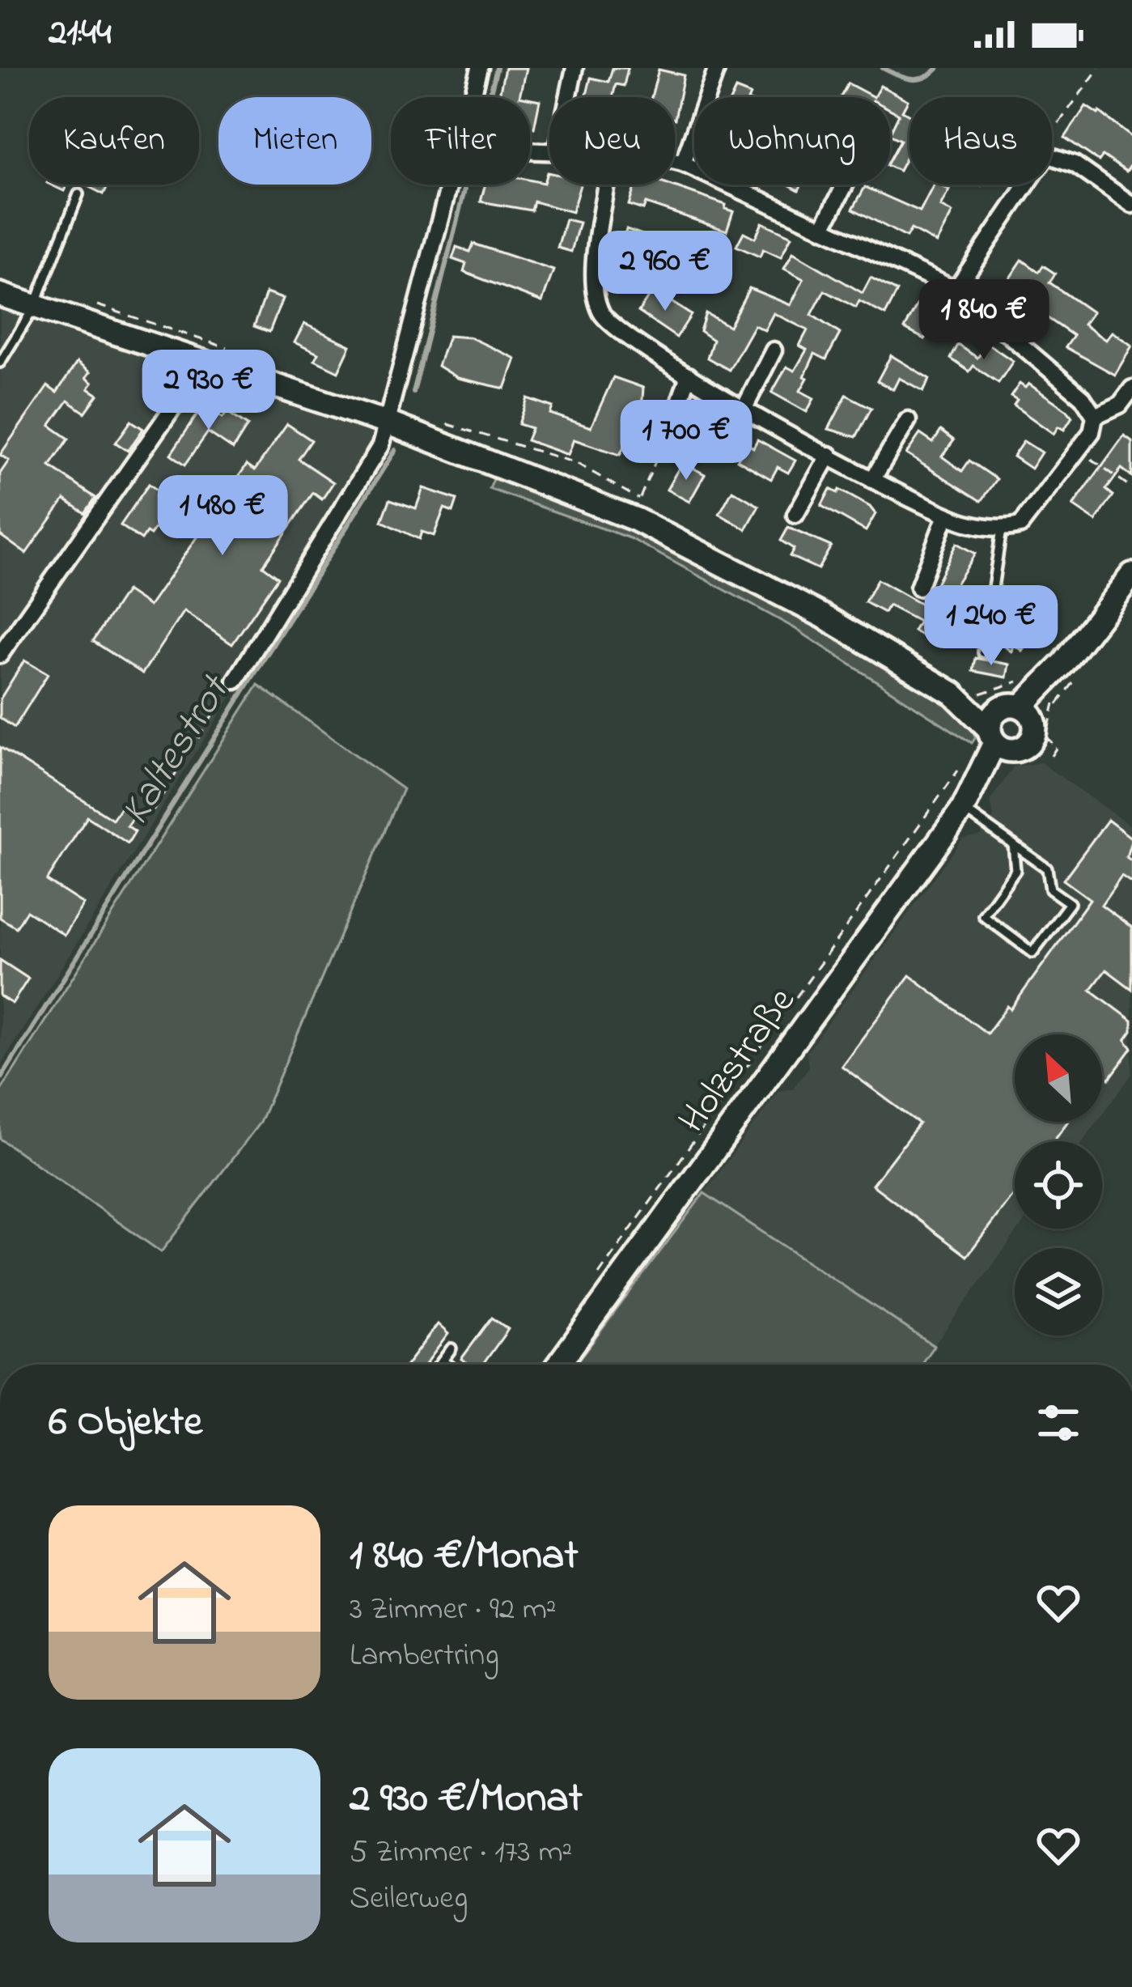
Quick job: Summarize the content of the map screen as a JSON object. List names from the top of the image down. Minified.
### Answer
{"streets":{"street":["Holzstraße"]},"water":["Kaltestrot"],"north":"top left","page":{"status":"21:44","chip":["Kaufen","Mieten","Filter","Neu","Wohnung","Haus"],"price":["2 960 €","1 840 €","2 930 €","1 700 €","1 480 €","1 240 €"],"heading":"6 Objekte","list":[{"name":"1 840 €/Monat","note":"3 Zimmer · 92 m² · Lambertring"},{"name":"2 930 €/Monat","note":"5 Zimmer · 173 m² · Seilerweg"}]}}
